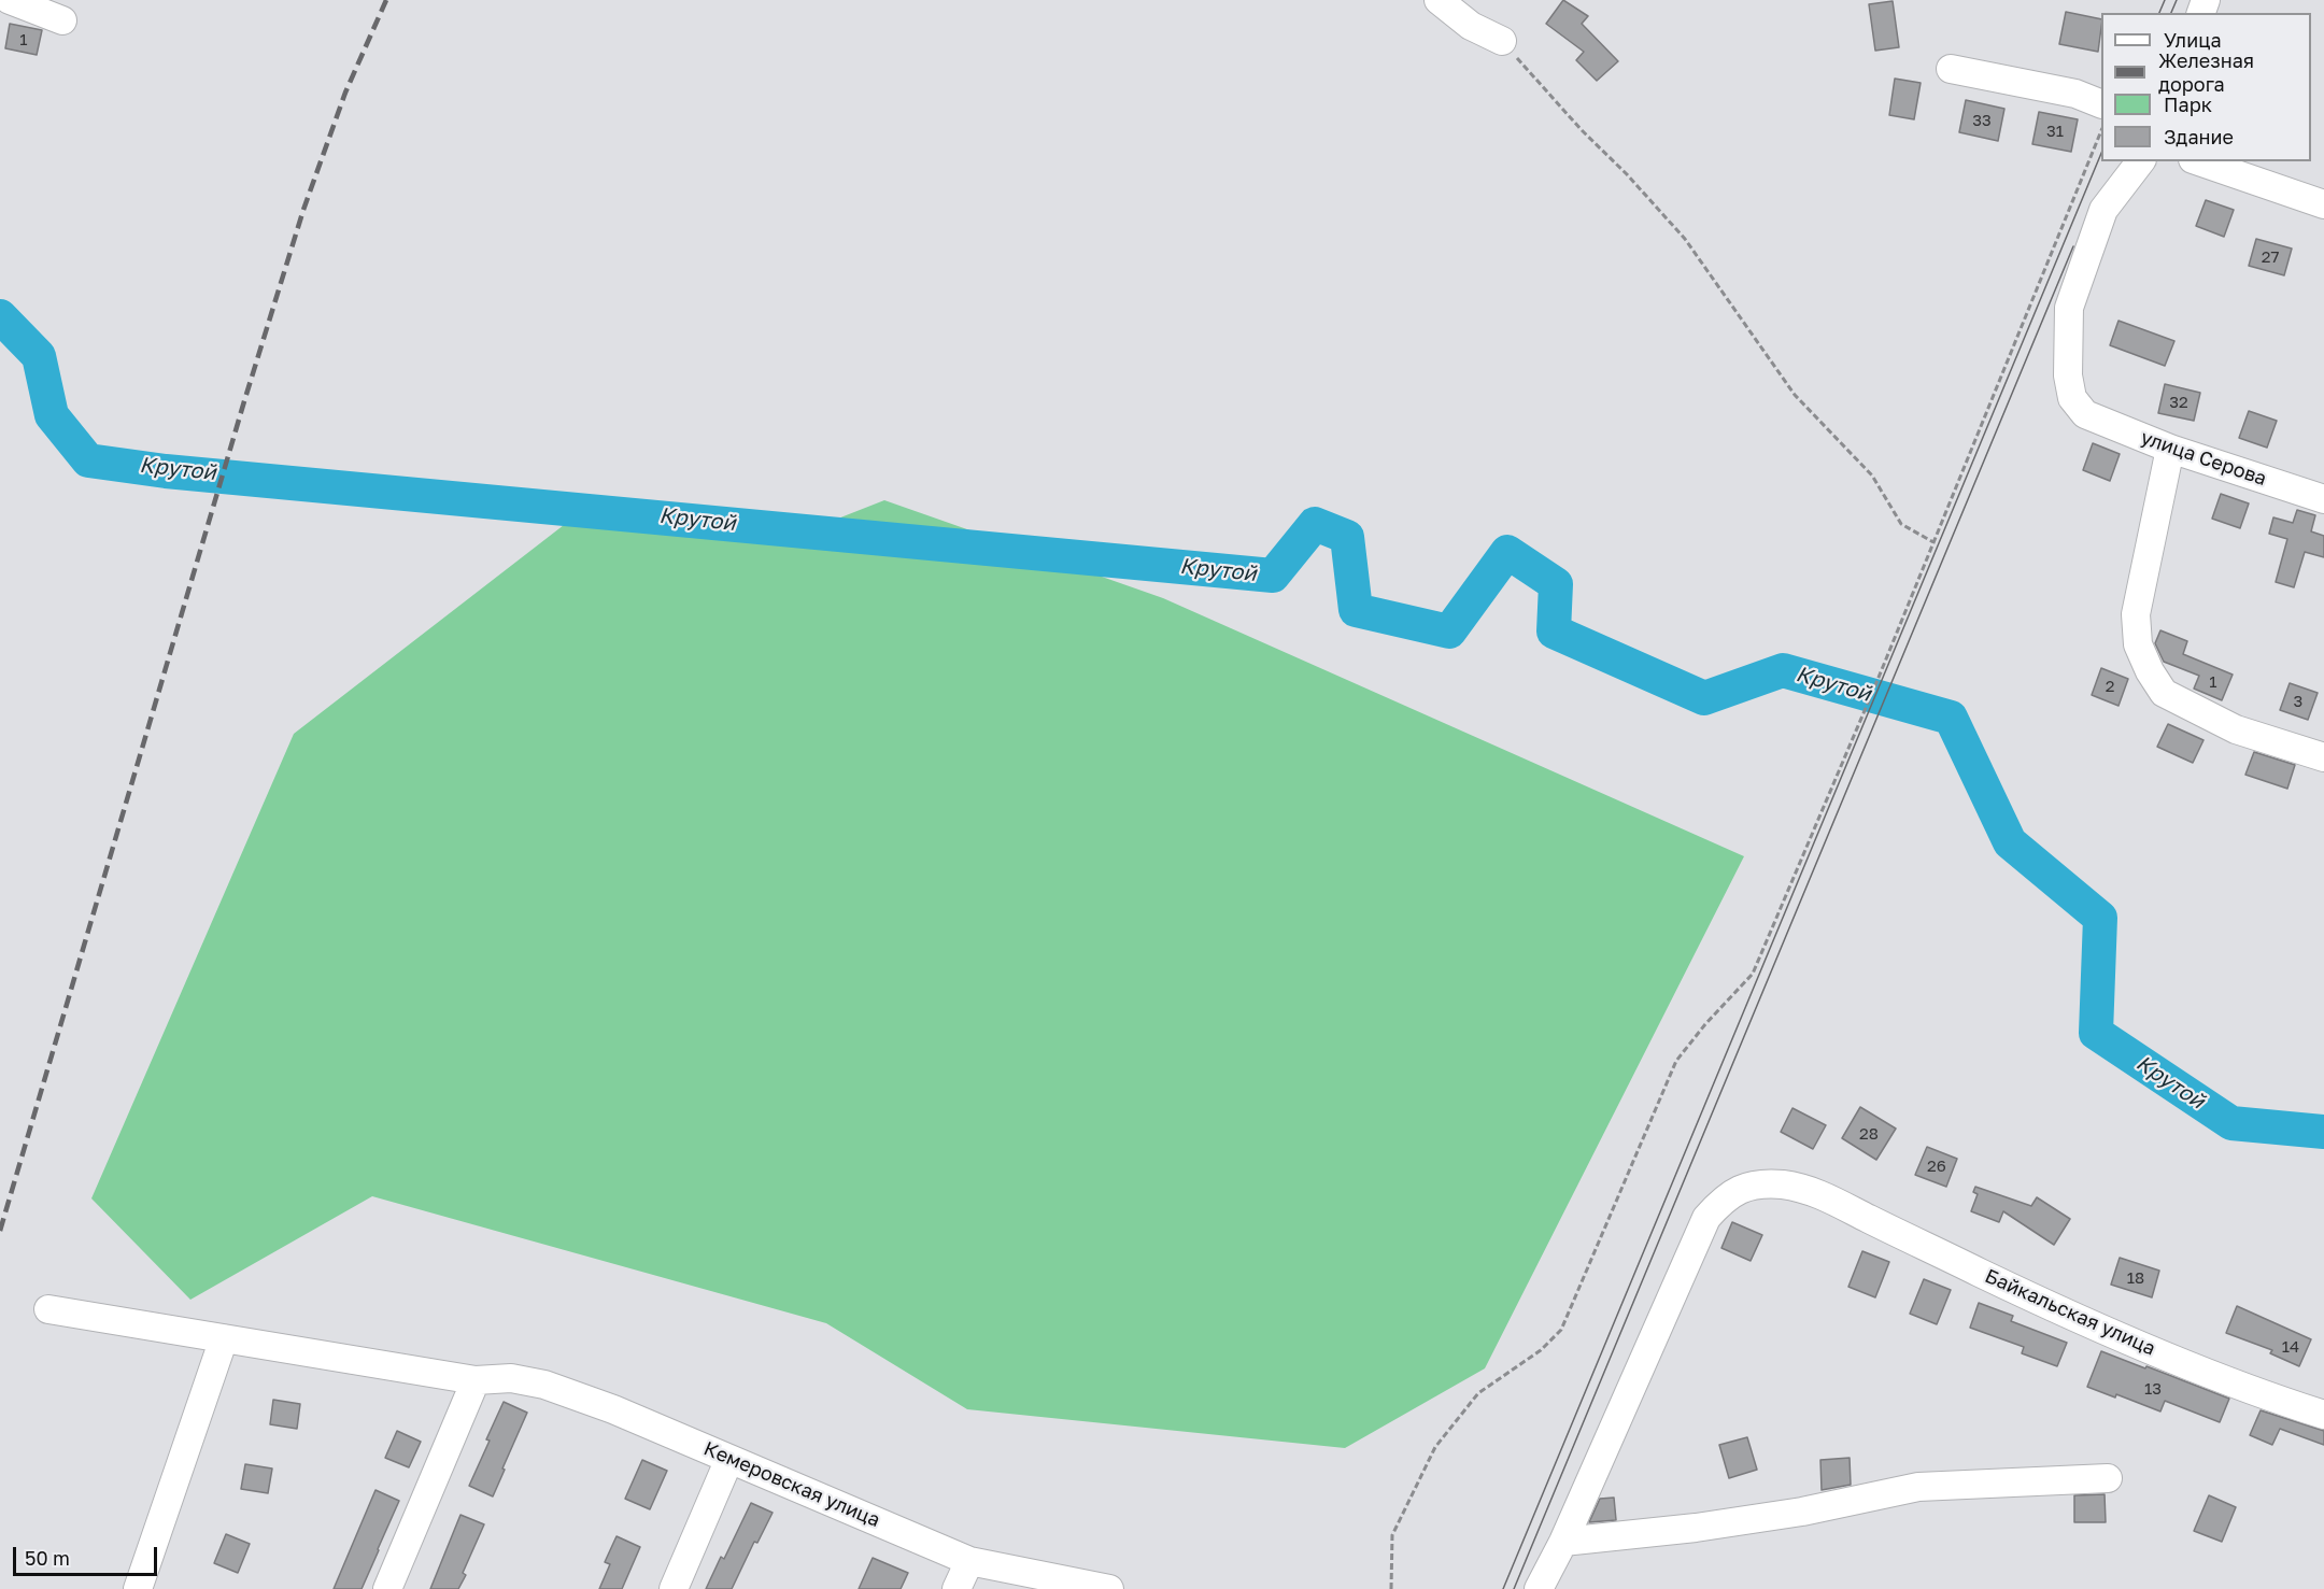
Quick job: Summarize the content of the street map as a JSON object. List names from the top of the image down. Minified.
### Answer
{"streets":{"street":["улица Серова","Байкальская улица","Кемеровская улица"]},"water":["Крутой"],"house_numbers":["1","33","31","27","32","1","2","3","28","26","18","14","13"],"legend":["Улица","Железная дорога","Парк","Здание"],"scale_bar":"50 m"}
